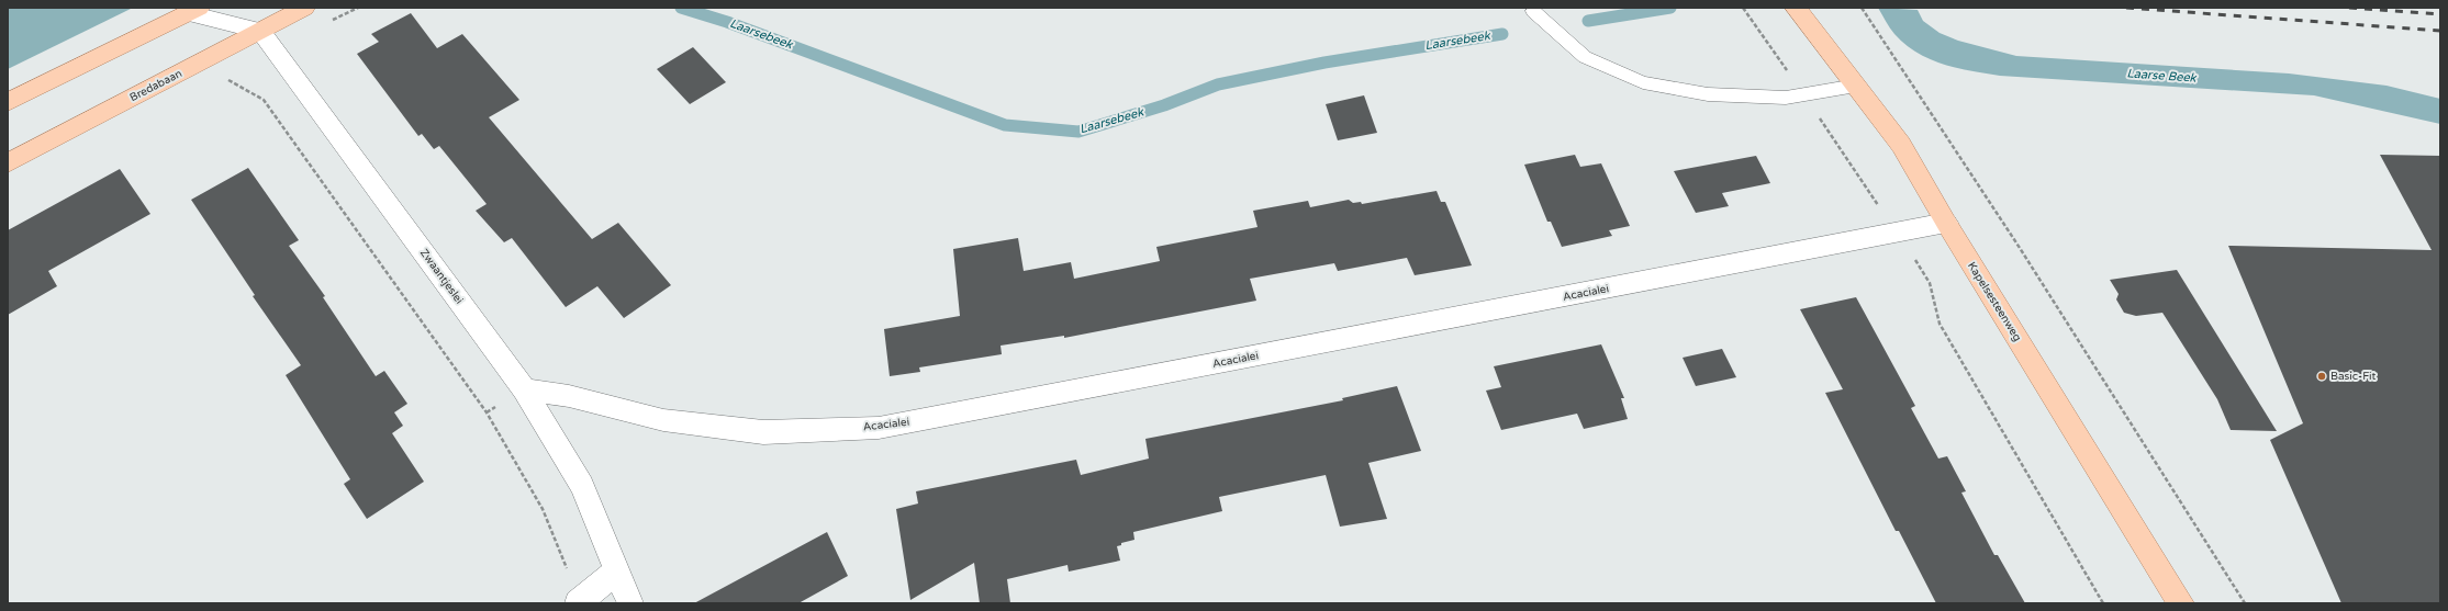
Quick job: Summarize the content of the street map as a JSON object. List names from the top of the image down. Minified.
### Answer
{"streets":{"main road":["Bredabaan","Kapelsesteenweg"],"street":["Zwaantjeslei","Acacialei"]},"crossings":[["Bredabaan","Zwaantjeslei"],["Zwaantjeslei","Acacialei"],["Acacialei","Kapelsesteenweg"]],"water":["Laarsebeek","Laarse Beek"],"places":["Basic-Fit"]}
